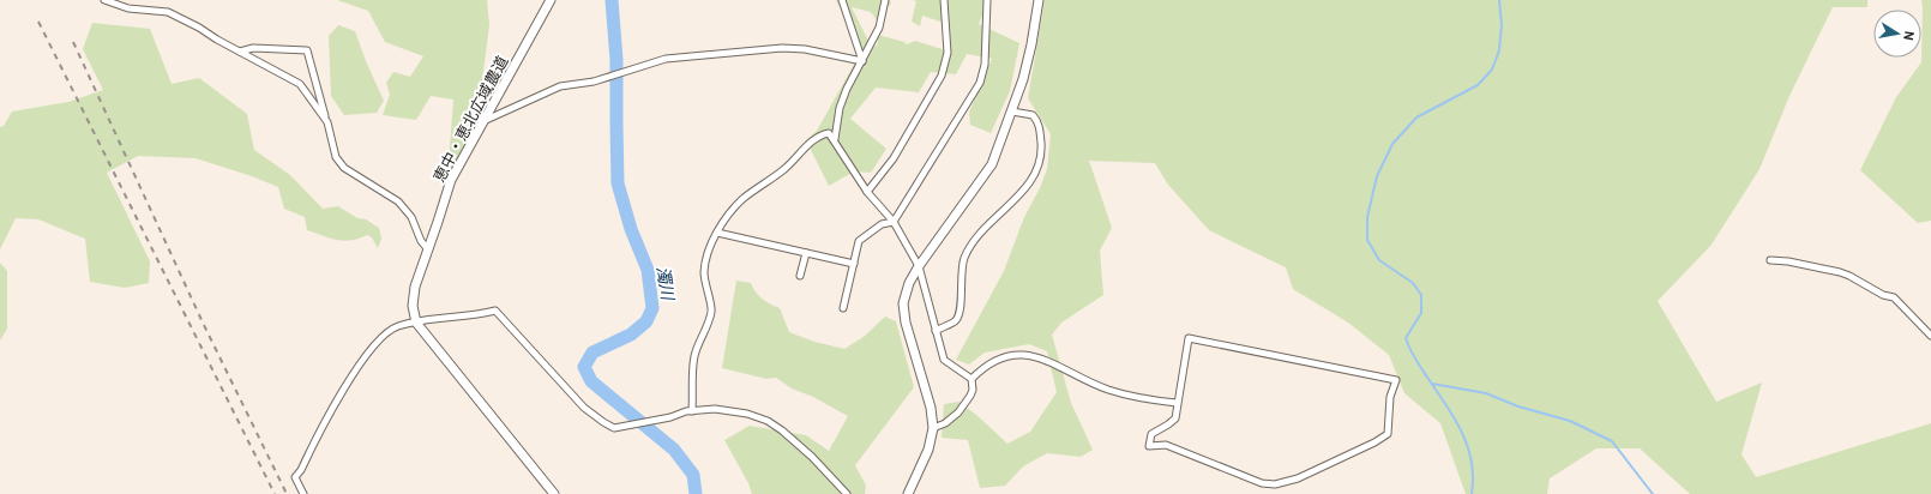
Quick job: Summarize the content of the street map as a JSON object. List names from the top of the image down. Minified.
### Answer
{"streets":{"street":["恵中・恵北広域農道"]},"water":["濁川"],"north":"right"}
